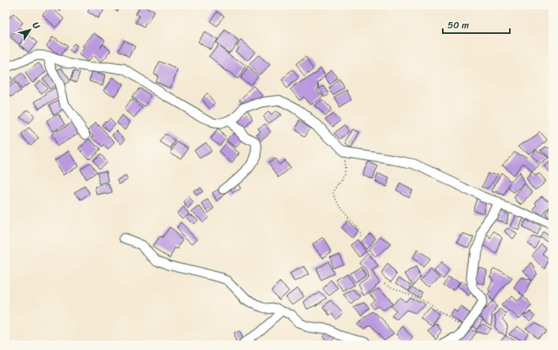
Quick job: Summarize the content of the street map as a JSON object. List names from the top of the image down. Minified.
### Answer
{"scale_bar":"50 m","north":"top right"}
